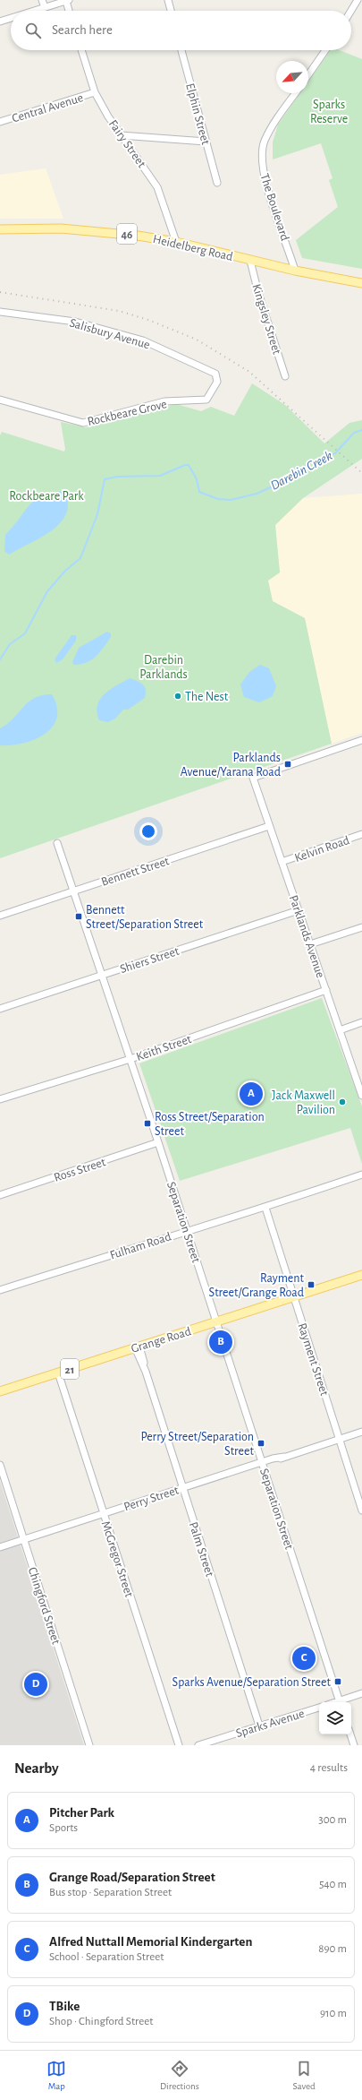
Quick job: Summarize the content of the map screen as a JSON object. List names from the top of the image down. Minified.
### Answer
{"streets":{"main road":["46","Heidelberg Road","Grange Road","21"],"street":["Central Avenue","Elphin Street","Fairy Street","The Boulevard","Kingsley Street","Salisbury Avenue","Rockbeare Grove","Kelvin Road","Bennett Street","Parklands Avenue","Shiers Street","Keith Street","Ross Street","Separation Street","Fulham Road","Rayment Street","Perry Street","Palm Street","McGregor Street","Chingford Street","Sparks Avenue"]},"crossings":[["Central Avenue","Fairy Street"],["Fairy Street","Heidelberg Road"],["The Boulevard","Heidelberg Road"],["Heidelberg Road","Kingsley Street"],["Salisbury Avenue","Rockbeare Grove"],["Kelvin Road","Parklands Avenue"],["Bennett Street","Parklands Avenue"],["Bennett Street","Separation Street"],["Parklands Avenue","Shiers Street"],["Parklands Avenue","Keith Street"],["Shiers Street","Separation Street"],["Keith Street","Separation Street"],["Ross Street","Separation Street"],["Separation Street","Fulham Road"],["Separation Street","Grange Road"],["Separation Street","Perry Street"],["Fulham Road","Rayment Street"],["Grange Road","Rayment Street"],["Grange Road","Palm Street"],["Grange Road","McGregor Street"],["Rayment Street","Perry Street"],["Perry Street","Palm Street"],["Perry Street","McGregor Street"],["Perry Street","Chingford Street"],["Palm Street","Sparks Avenue"]],"water":["Darebin Creek"],"parks":["Sparks Reserve","Rockbeare Park","Darebin Parklands"],"places":{"other":["The Nest","Jack Maxwell Pavilion"],"transit":["Parklands Avenue/Yarana Road","Bennett Street/Separation Street","Ross Street/Separation Street","Rayment Street/Grange Road","Perry Street/Separation Street","Sparks Avenue/Separation Street"]},"north":"bottom left","page":{"search":"Search here","pins":["A","B","C","D"],"heading":["Nearby","4 results"],"list":[{"mark":"A","name":"Pitcher Park","note":"Sports","value":"300 m"},{"mark":"B","name":"Grange Road/Separation Street","note":"Bus stop · Separation Street","value":"540 m"},{"mark":"C","name":"Alfred Nuttall Memorial Kindergarten","note":"School · Separation Street","value":"890 m"},{"mark":"D","name":"TBike","note":"Shop · Chingford Street","value":"910 m"}],"nav":["Map","Directions","Saved"]}}
